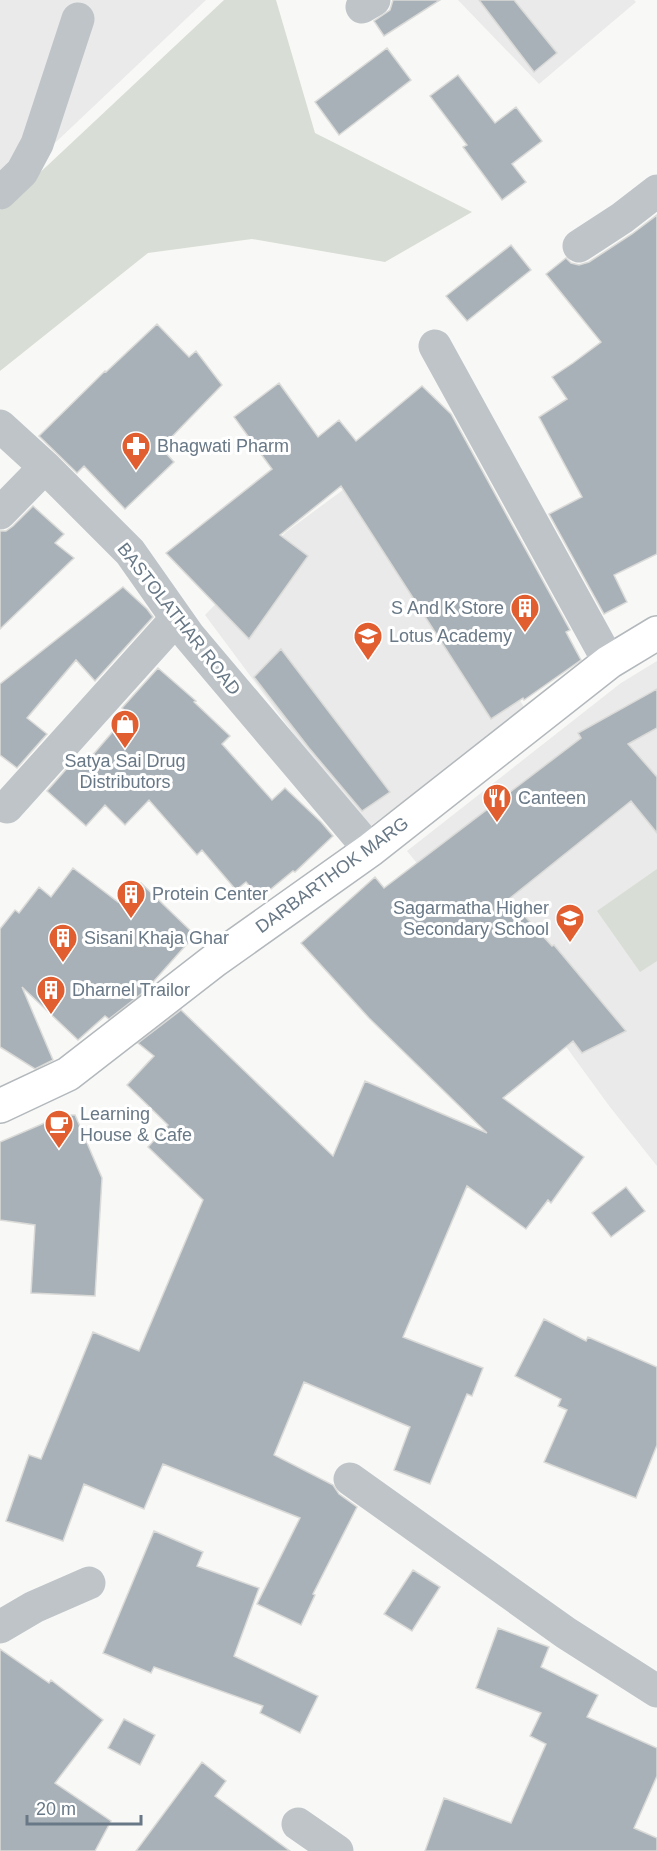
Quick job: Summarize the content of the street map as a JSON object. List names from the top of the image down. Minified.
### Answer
{"streets":{"main road":["DARBARTHOK MARG"],"street":["BASTOLATHAR ROAD"]},"crossings":[["BASTOLATHAR ROAD","DARBARTHOK MARG"]],"places":{"pharmacy":["Bhagwati Pharm"],"building":["S And K Store","Protein Center","Sisani Khaja Ghar","Dharnel Trailor"],"school or university":["Lotus Academy","Sagarmatha Higher Secondary School"],"shop":["Satya Sai Drug Distributors"],"restaurant":["Canteen"],"cafe":["Learning House & Cafe"]},"scale_bar":"20 m"}
